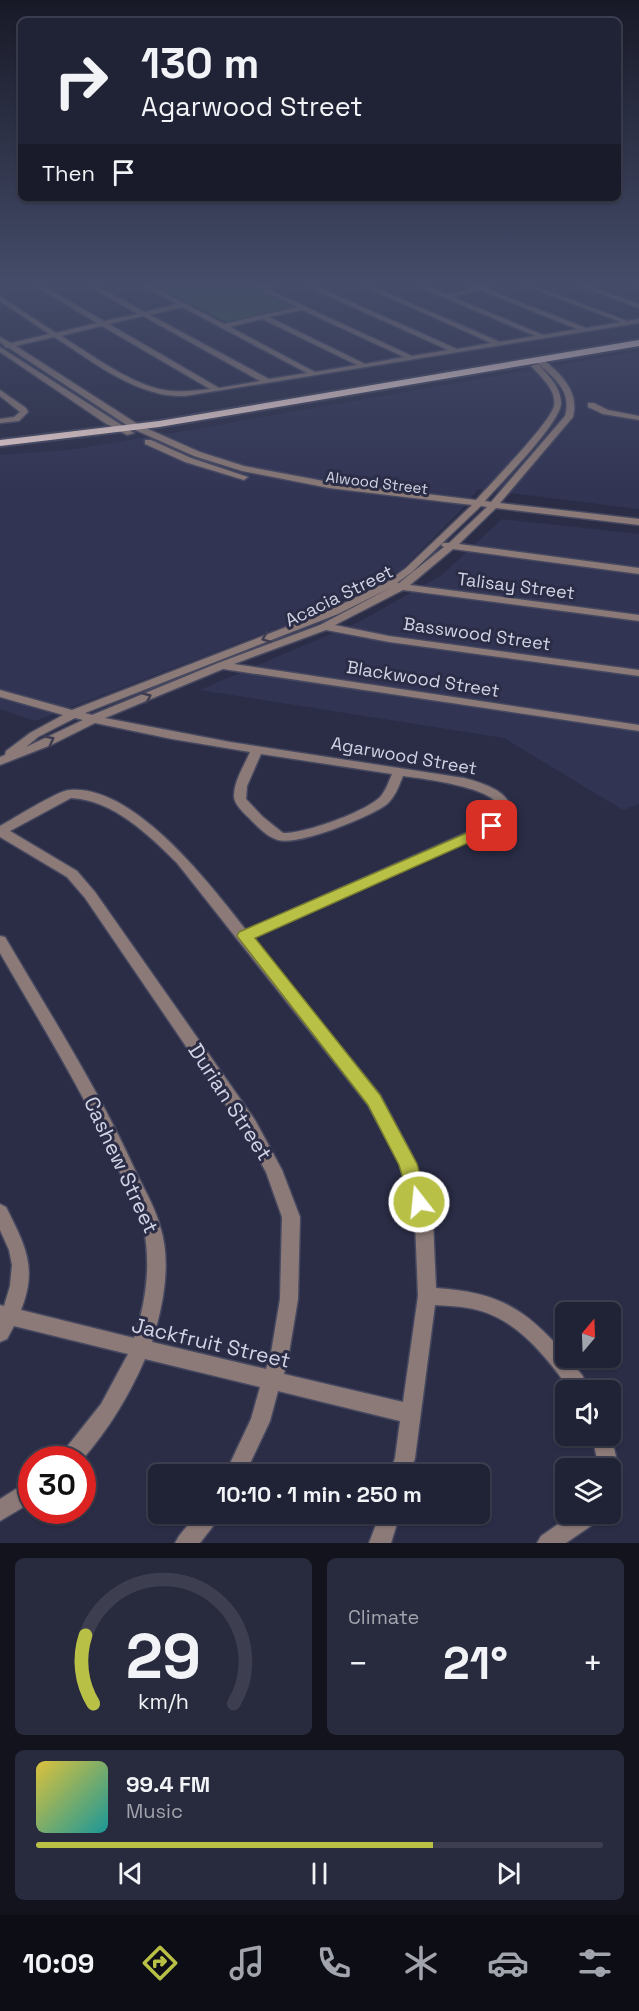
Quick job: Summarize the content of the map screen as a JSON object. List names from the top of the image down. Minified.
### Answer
{"streets":{"street":["Alwood Street","Talisay Street","Acacia Street","Basswood Street","Blackwood Street","Agarwood Street","Durian Street","Cashew Street","Jackfruit Street"]},"crossings":[["Alwood Street","Acacia Street"],["Talisay Street","Acacia Street"],["Acacia Street","Basswood Street"],["Acacia Street","Blackwood Street"],["Acacia Street","Agarwood Street"],["Durian Street","Jackfruit Street"],["Cashew Street","Jackfruit Street"]],"north":"top","page":{"turn":["130 m","Agarwood Street"],"then":"Then","limit":"30","trip":"10:10 · 1 min · 250 m","tile":"Climate","heat":["−","21°","+"],"song":["99.4 FM","Music"],"tabs":"10:09","gauge":["29","km/h"]}}
